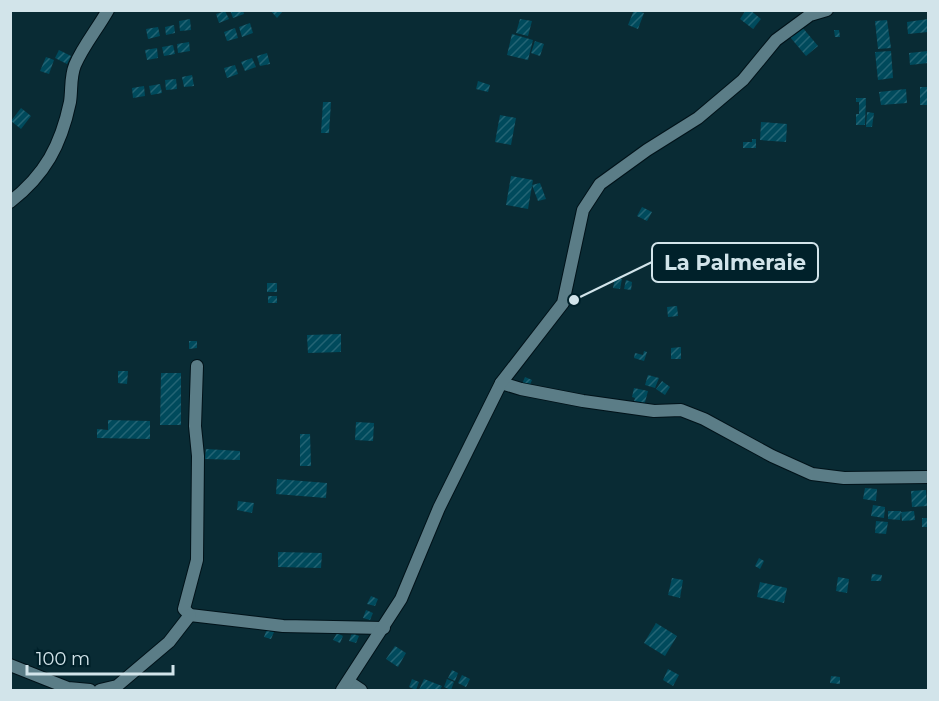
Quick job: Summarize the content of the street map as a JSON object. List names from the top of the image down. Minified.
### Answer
{"places":["La Palmeraie"],"scale_bar":"100 m"}
